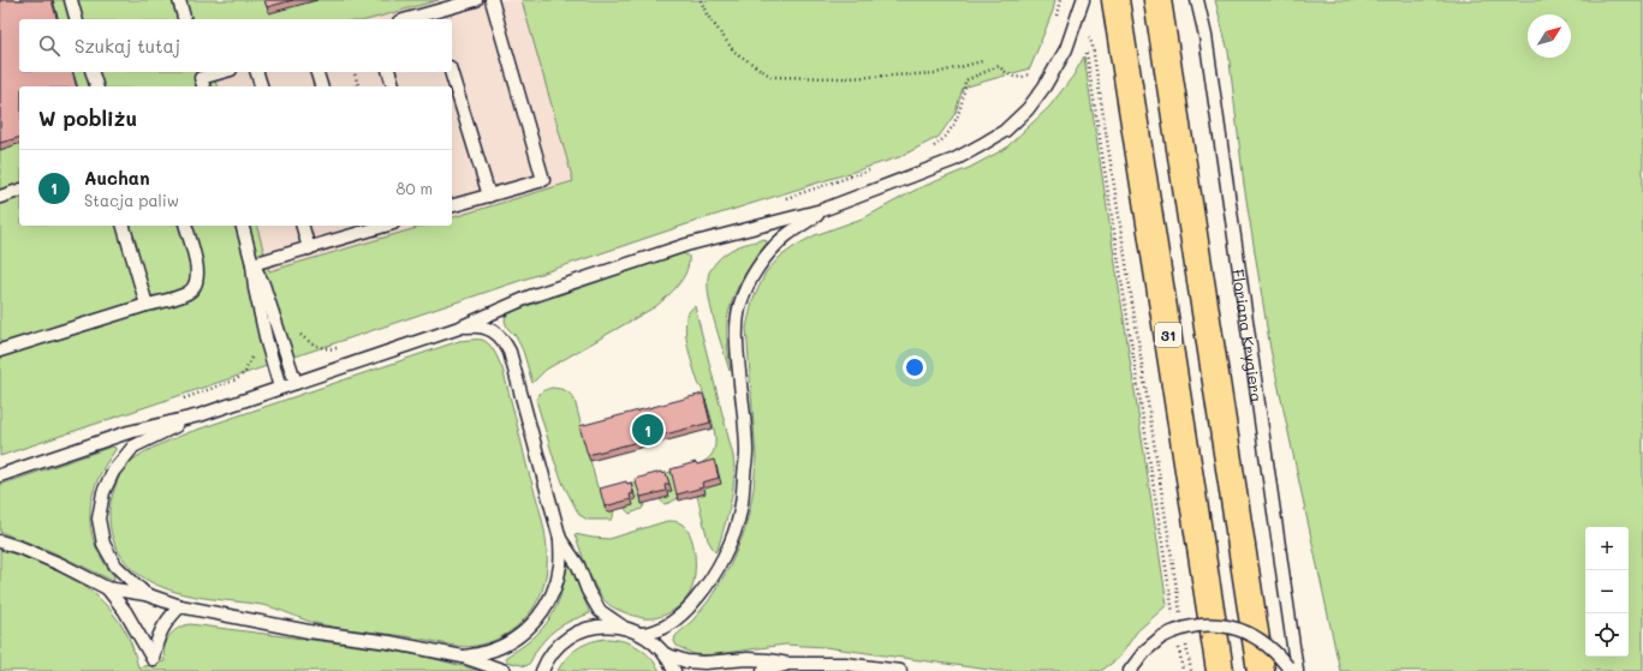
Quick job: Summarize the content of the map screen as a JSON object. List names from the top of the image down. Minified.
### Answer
{"streets":{"main road":["31"],"lane":["Floriana Krygiera"]},"north":"top right","page":{"search":"Szukaj tutaj","heading":"W pobliżu","list":[{"mark":"1","name":"Auchan","note":"Stacja paliw","value":"80 m"}],"pins":"1","map_buttons":["+","−"]}}
